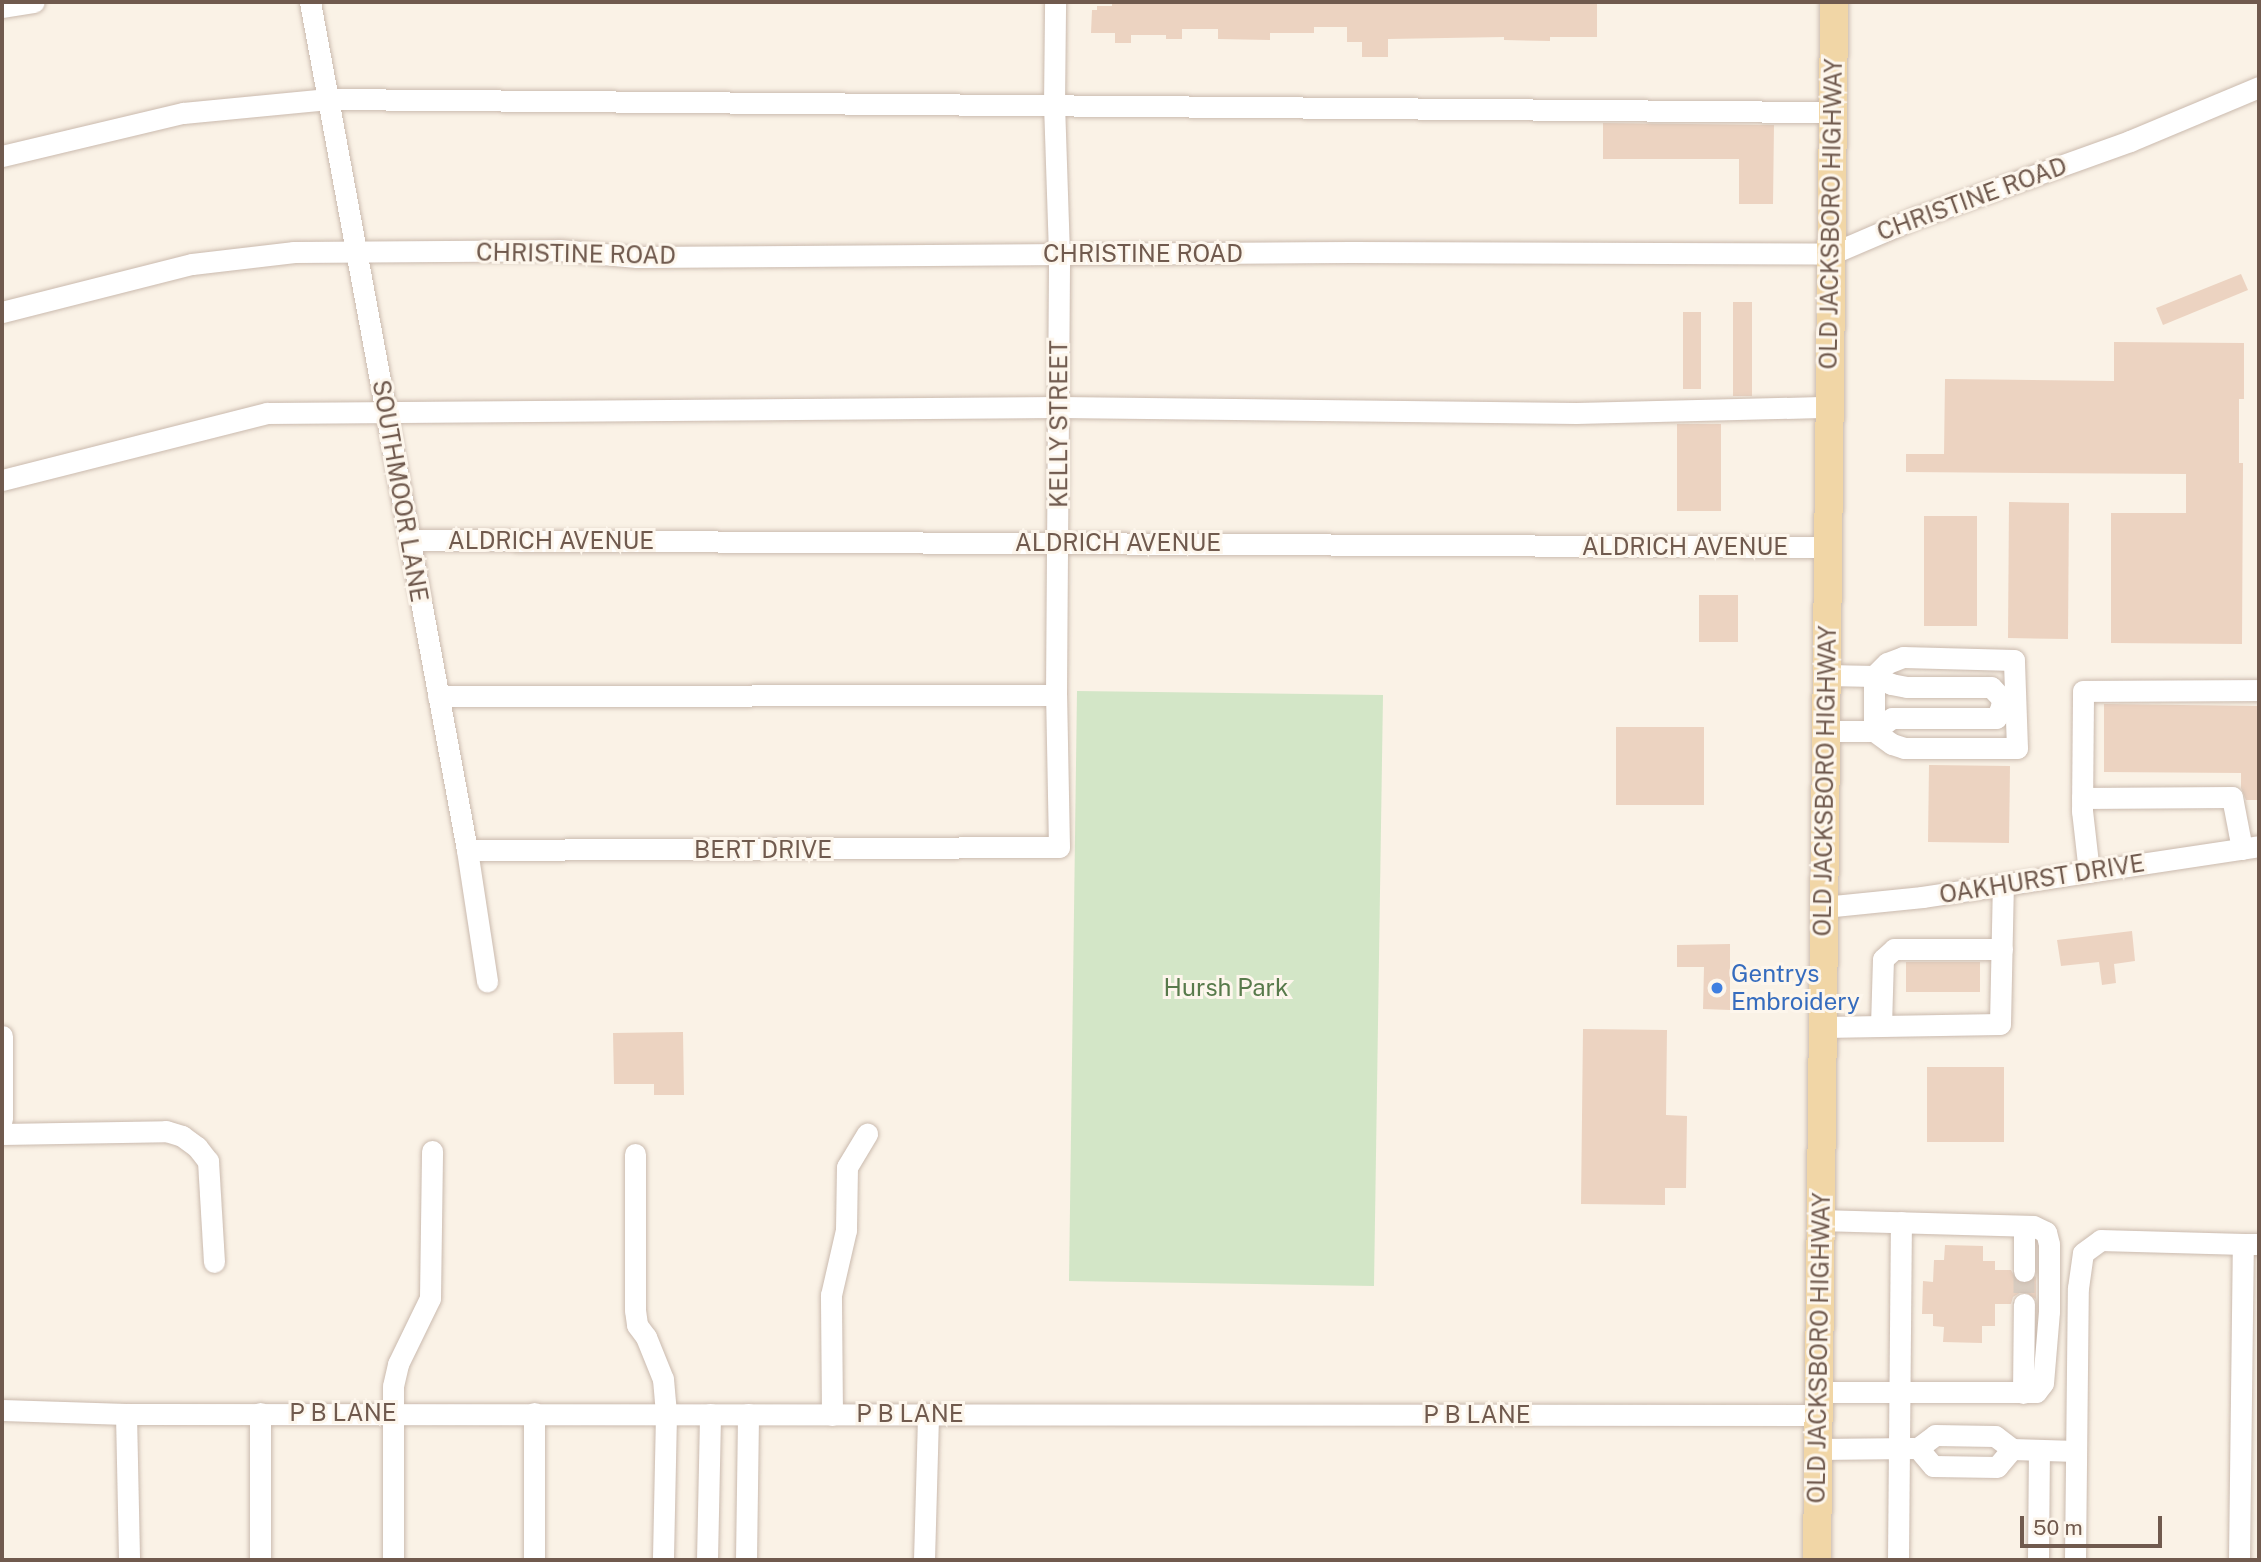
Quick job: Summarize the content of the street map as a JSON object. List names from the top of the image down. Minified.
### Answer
{"streets":{"main road":["OLD JACKSBORO HIGHWAY"],"street":["CHRISTINE ROAD","KELLY STREET","SOUTHMOOR LANE","ALDRICH AVENUE","BERT DRIVE","OAKHURST DRIVE","P B LANE"]},"crossings":[["CHRISTINE ROAD","OLD JACKSBORO HIGHWAY"],["CHRISTINE ROAD","KELLY STREET"],["CHRISTINE ROAD","SOUTHMOOR LANE"],["OLD JACKSBORO HIGHWAY","ALDRICH AVENUE"],["OLD JACKSBORO HIGHWAY","OAKHURST DRIVE"],["OLD JACKSBORO HIGHWAY","P B LANE"],["KELLY STREET","ALDRICH AVENUE"],["KELLY STREET","BERT DRIVE"],["SOUTHMOOR LANE","ALDRICH AVENUE"],["SOUTHMOOR LANE","BERT DRIVE"]],"parks":["Hursh Park"],"places":["Gentrys Embroidery"],"scale_bar":"50 m"}
